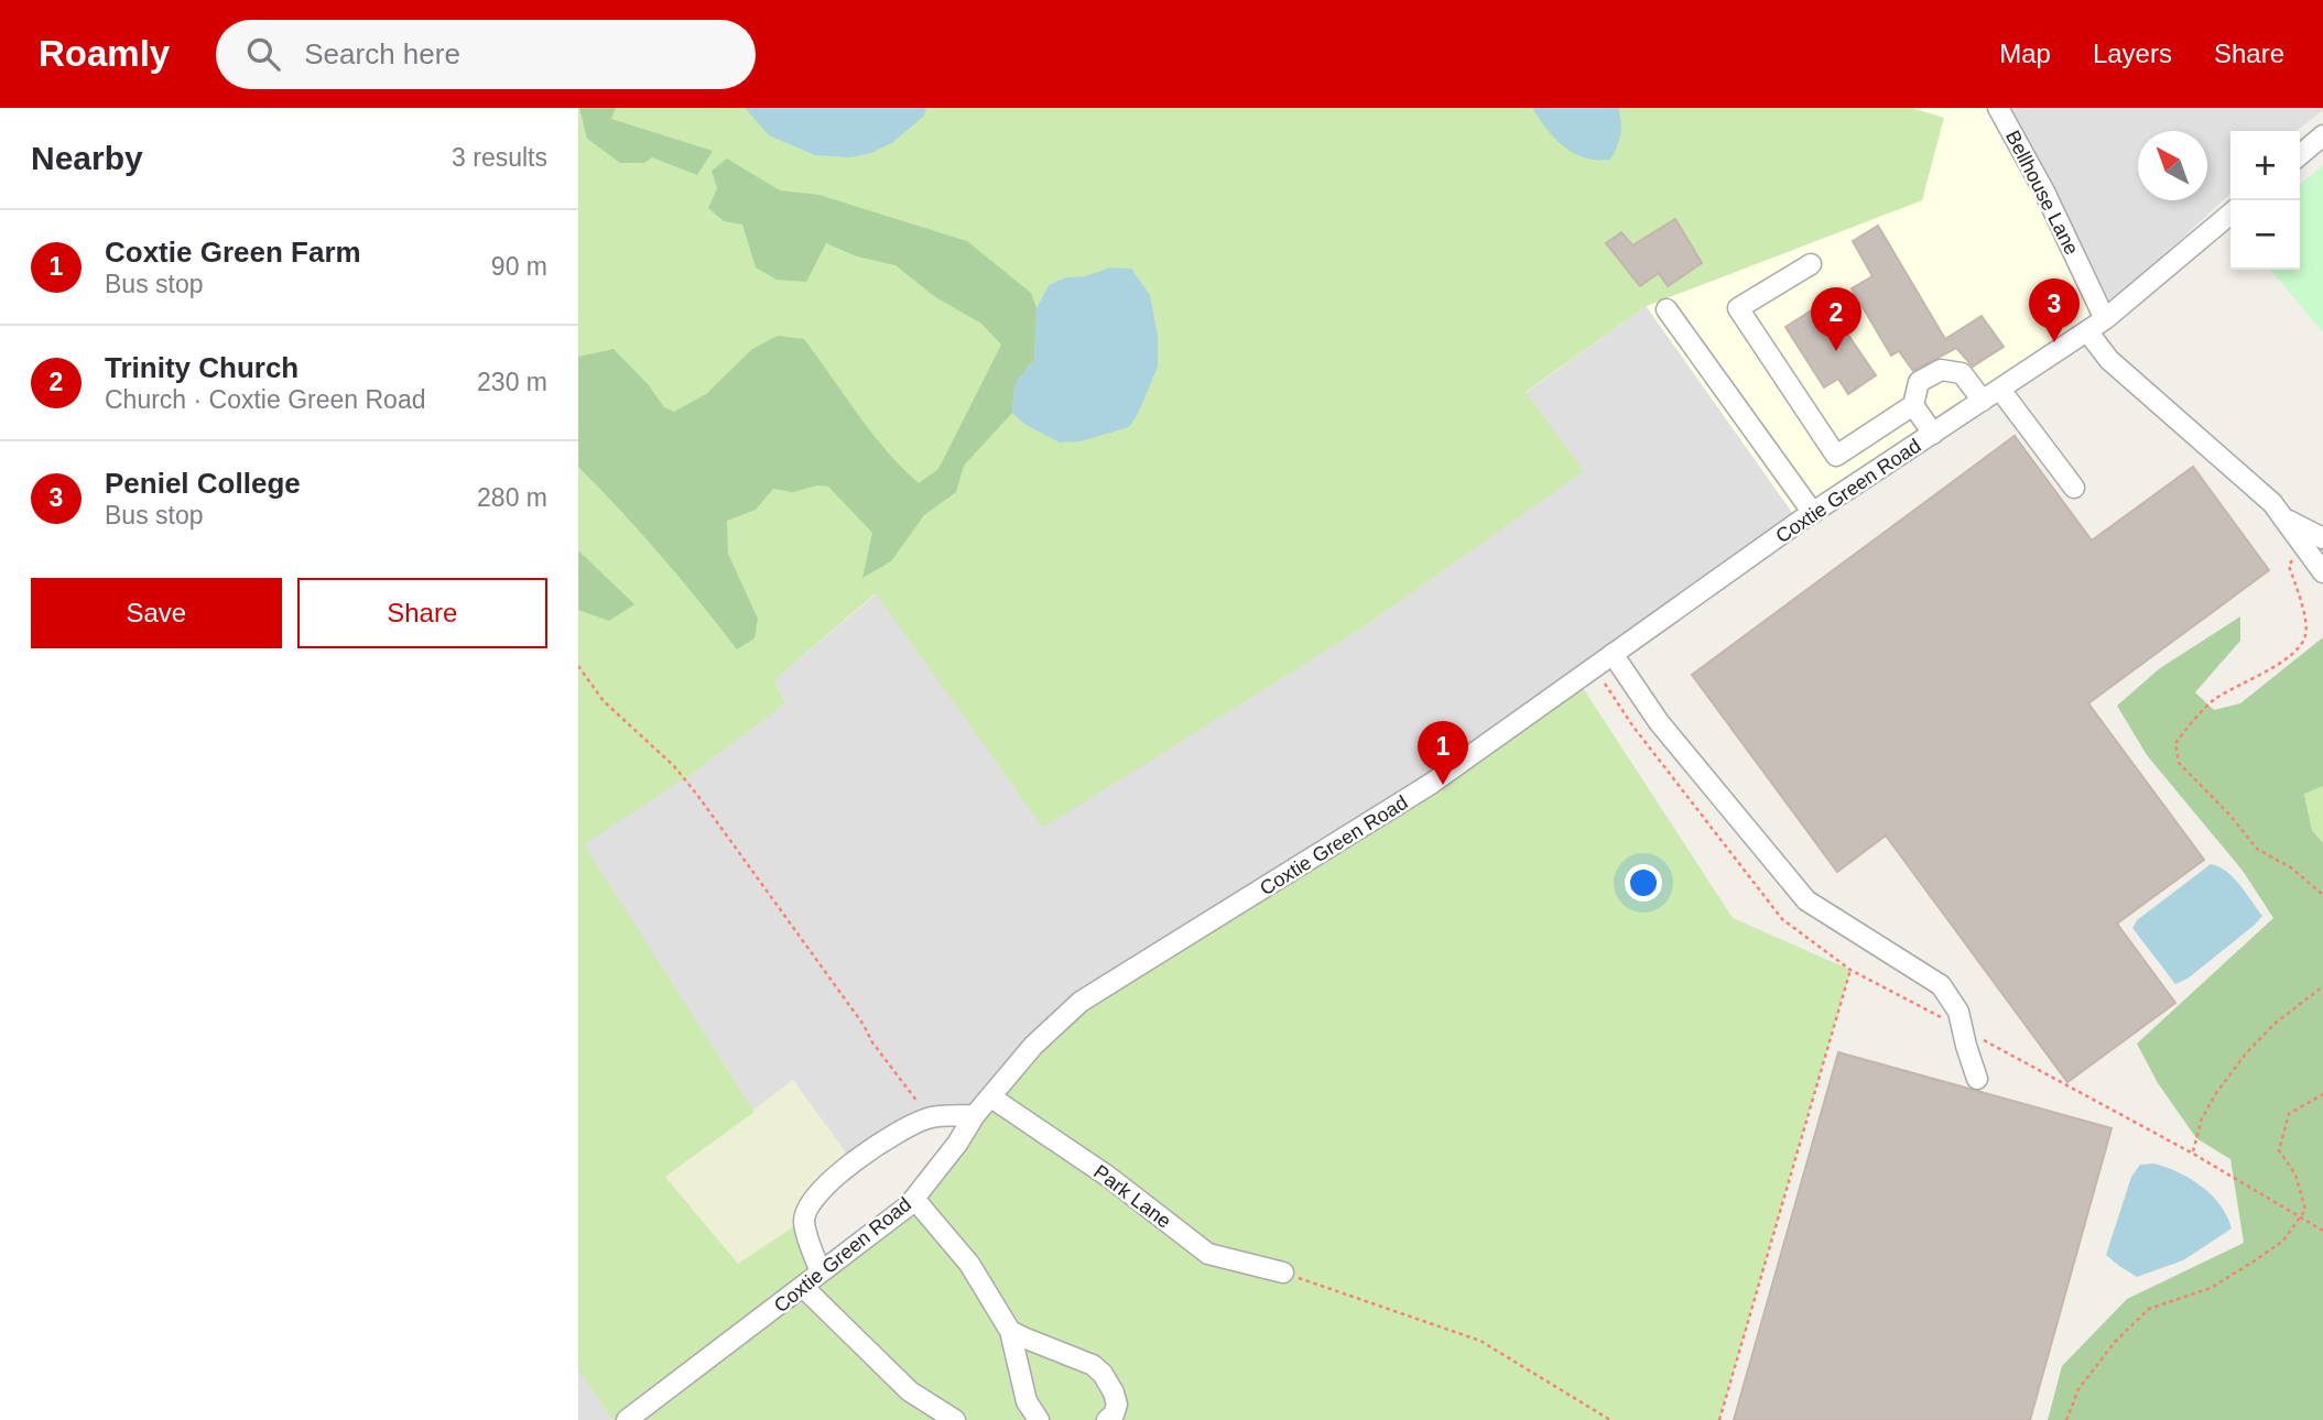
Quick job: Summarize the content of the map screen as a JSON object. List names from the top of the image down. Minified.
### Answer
{"streets":{"street":["Bellhouse Lane","Coxtie Green Road","Park Lane"]},"crossings":[["Bellhouse Lane","Coxtie Green Road"],["Coxtie Green Road","Park Lane"]],"north":"top left","page":{"header":"Roamly","search":"Search here","nav":["Map","Layers","Share"],"heading":["Nearby","3 results"],"map_buttons":["+","−"],"list":[{"mark":"1","name":"Coxtie Green Farm","note":"Bus stop","value":"90 m"},{"mark":"2","name":"Trinity Church","note":"Church · Coxtie Green Road","value":"230 m"},{"mark":"3","name":"Peniel College","note":"Bus stop","value":"280 m"}],"pins":["3","2","1"],"buttons":["Save","Share"]}}
